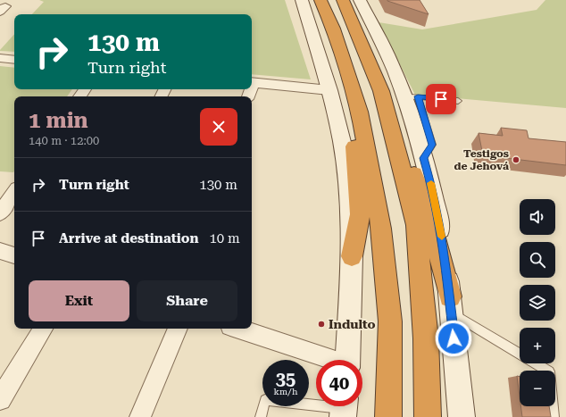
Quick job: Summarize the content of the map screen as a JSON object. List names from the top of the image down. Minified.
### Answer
{"places":["Testigos de Jehová","Indulto"],"page":{"turn":["130 m","Turn right"],"heading":["1 min","140 m · 12:00"],"list":[{"name":"Turn right","value":"130 m"},{"name":"Arrive at destination","value":"10 m"}],"map_buttons":["+","−"],"buttons":["Exit","Share"],"speed":"35 km/h","limit":"40"}}
